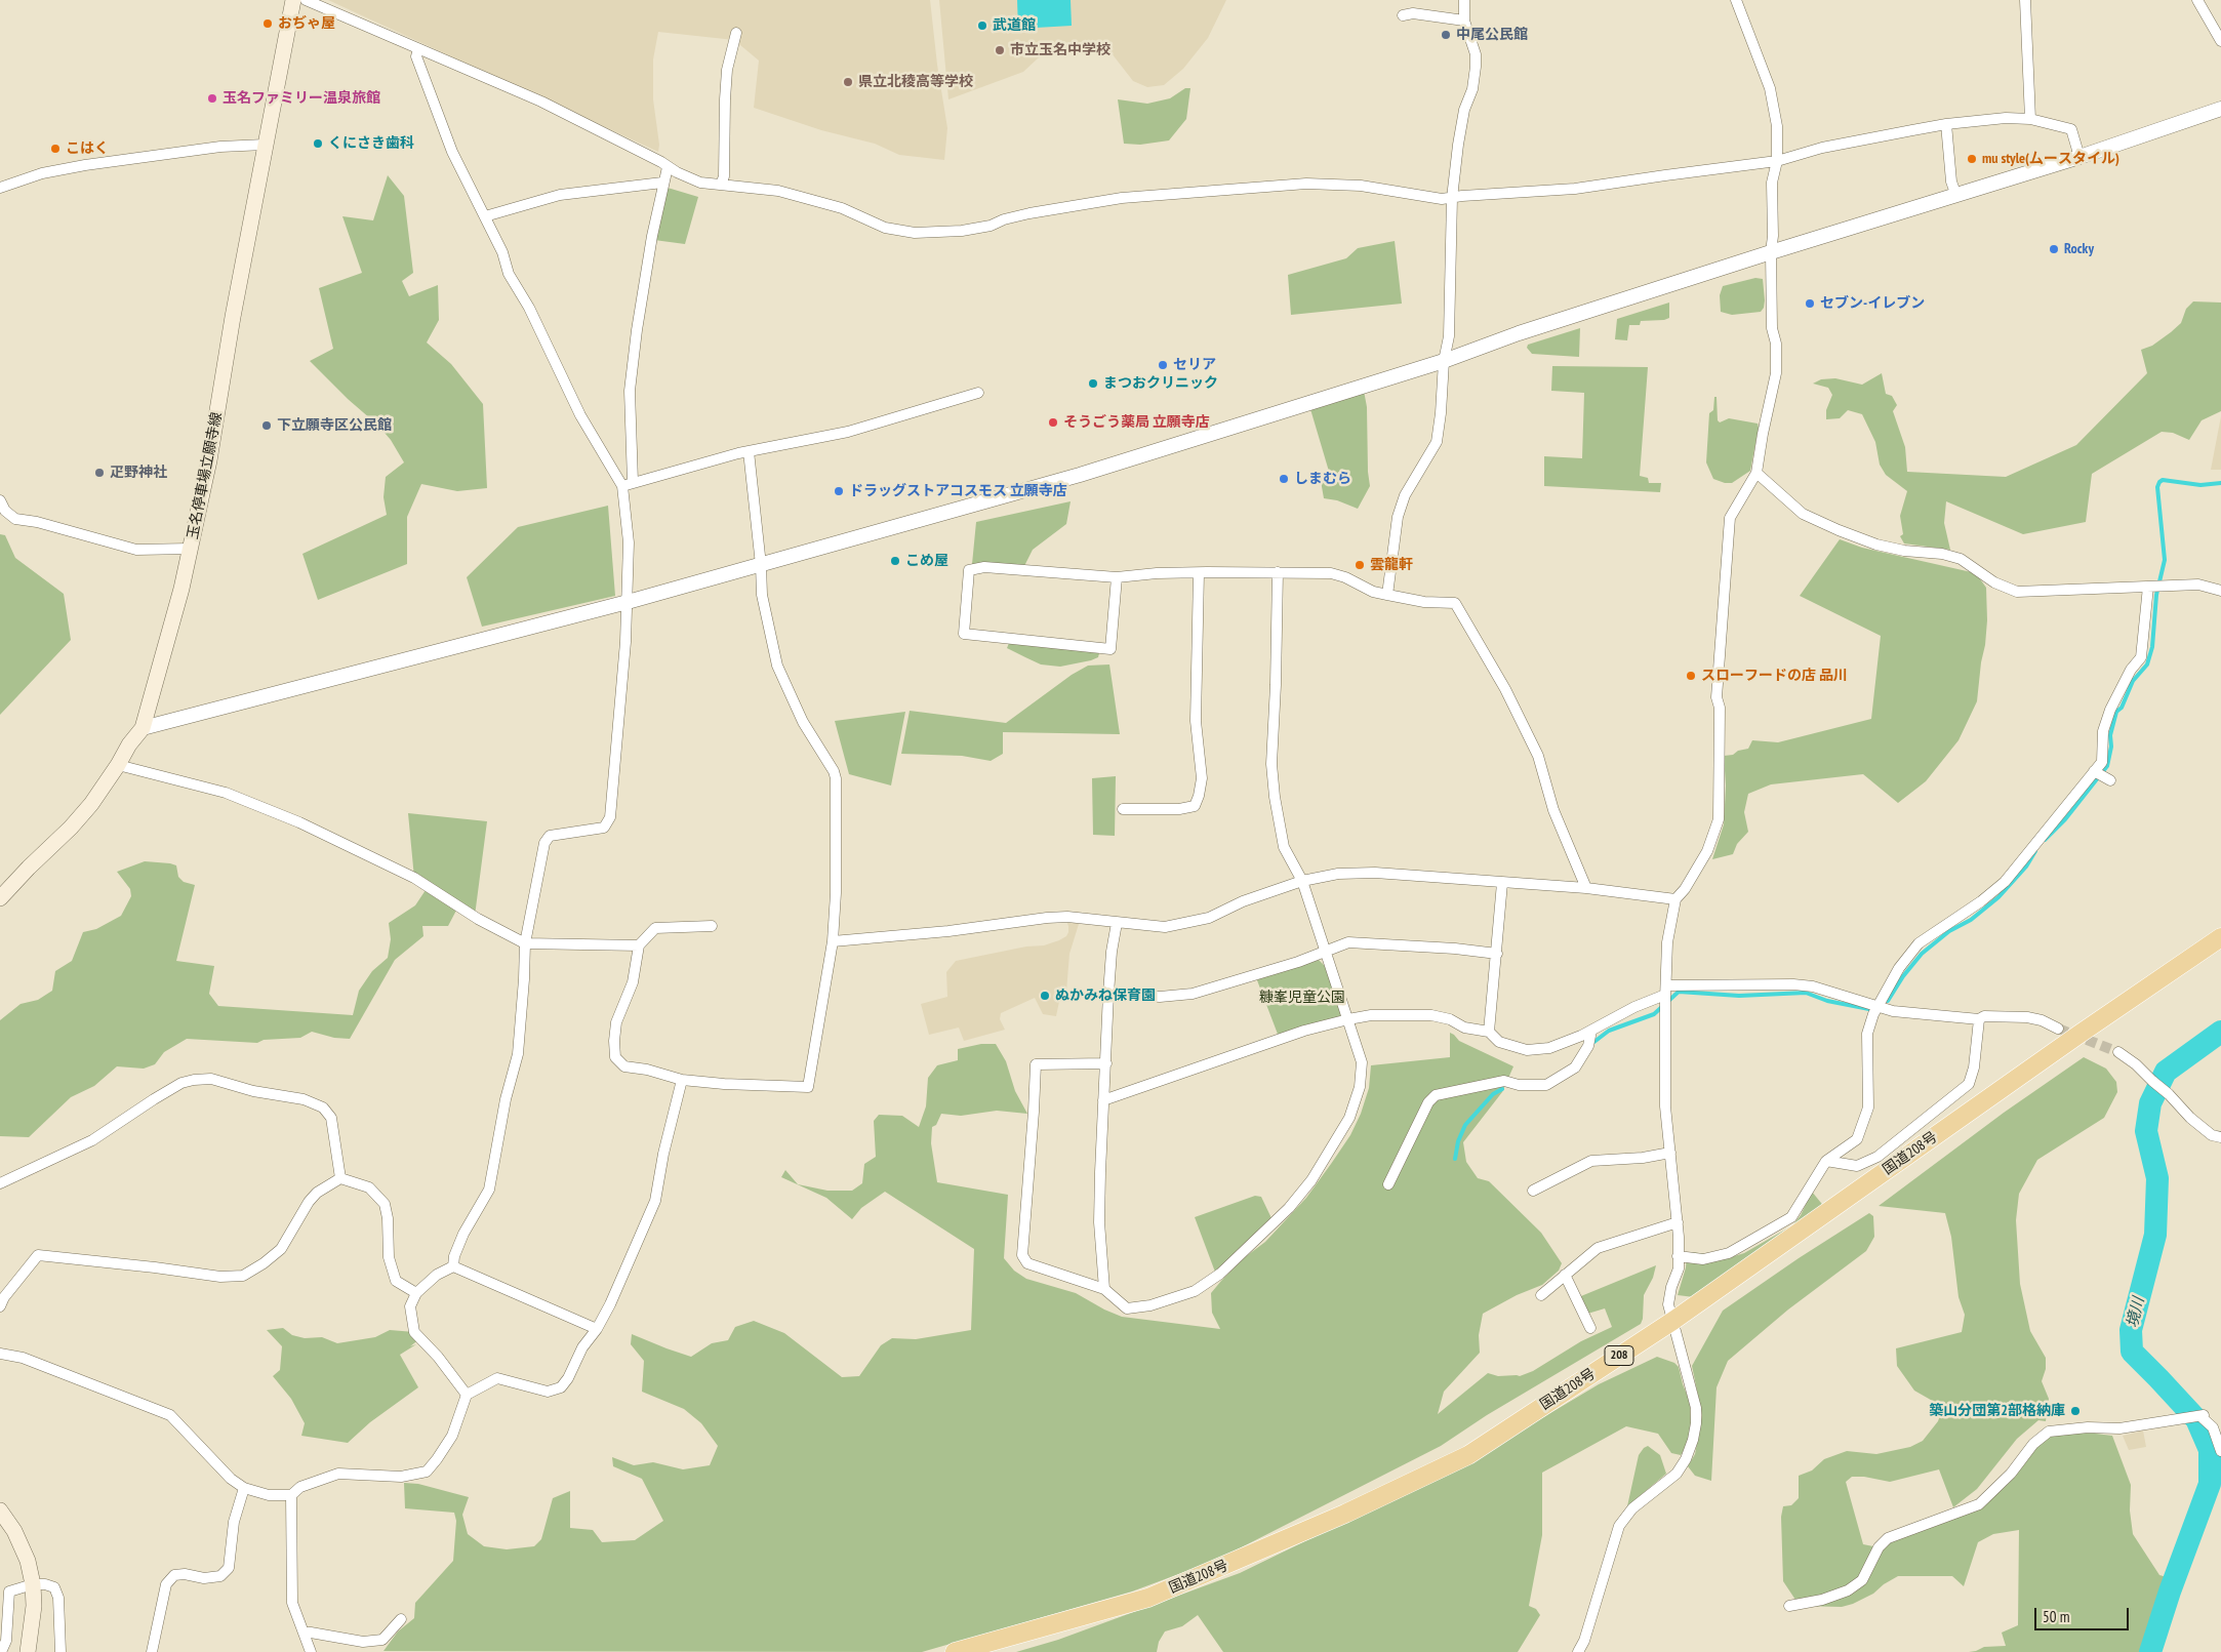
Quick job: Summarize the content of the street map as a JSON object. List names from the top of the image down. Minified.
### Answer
{"streets":{"highway":["国道208号","208"],"main road":["玉名停車場立願寺線"]},"water":["境川"],"parks":["糠峯児童公園"],"places":["おぢゃ屋","武道館","中尾公民館","市立玉名中学校","県立北稜高等学校","玉名ファミリー温泉旅館","くにさき歯科","こはく","mu style(厶ースタイル)","Rocky","セブン-イレブン","セリア","まつおクリニック","そうごう薬局 立願寺店","下立願寺区公民館","疋野神社","しまむら","ドラッグストアコスモス 立願寺店","こめ屋","雲龍軒","スローフードの店 品川","ぬかみね保育園","築山分団第2部格納庫"],"scale_bar":"50 m"}
